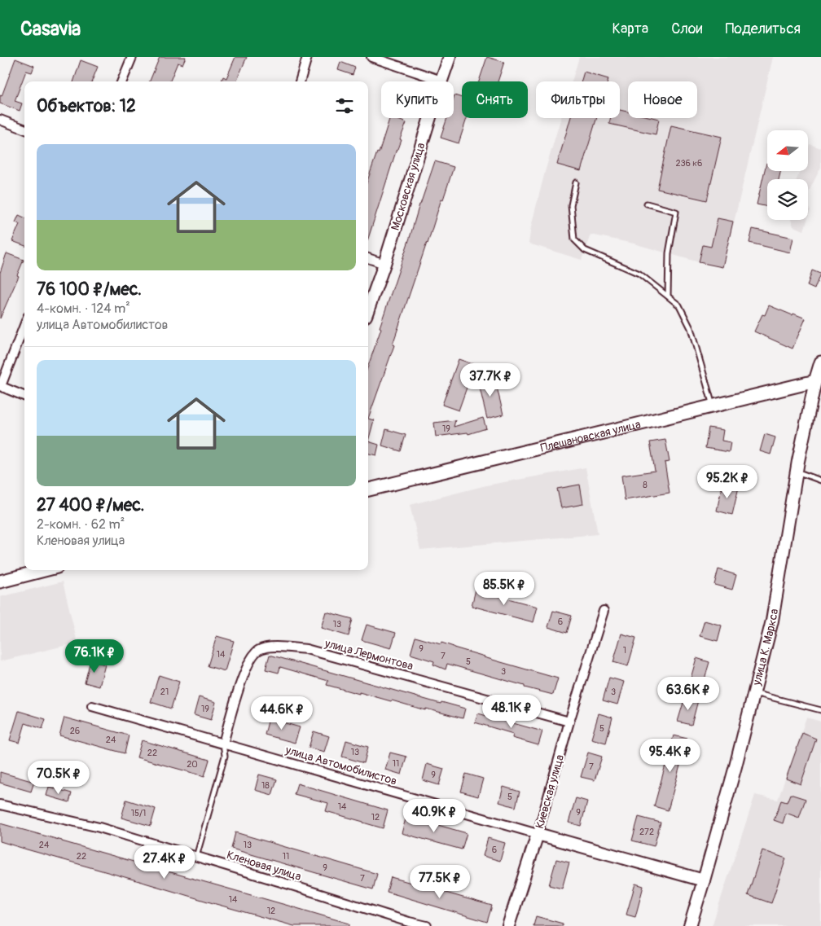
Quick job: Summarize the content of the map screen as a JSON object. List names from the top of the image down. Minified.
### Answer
{"streets":{"main road":["Плешановская улица","улица К. Маркса"],"street":["Московская улица","улица Лермонтова","улица Автомобилистов","Киевская улица","Кленовая улица"]},"crossings":[["Плешановская улица","улица К. Маркса"],["улица Лермонтова","улица Автомобилистов"],["улица Лермонтова","Киевская улица"],["улица Автомобилистов","Киевская улица"]],"house_numbers":["236 к6","19","8","6","13","9","1","14","7","5","3","21","3","19","5","26","24","13","22","11","20","7","9","18","5","14","9","15/1","12","272","24","13","6","22","11","9","7","14","12"],"north":"left","page":{"header":"Casavia","nav":["Карта","Слои","Поделиться"],"chip":["Купить","Снять","Фильтры","Новое"],"heading":"Объектов: 12","list":[{"name":"76 100 ₽/мес.","note":"4-комн. · 124 m² · улица Автомобилистов"},{"name":"27 400 ₽/мес.","note":"2-комн. · 62 m² · Кленовая улица"}],"price":["37.7K ₽","95.2K ₽","85.5K ₽","76.1K ₽","63.6K ₽","48.1K ₽","44.6K ₽","95.4K ₽","70.5K ₽","40.9K ₽","27.4K ₽","77.5K ₽"]}}
